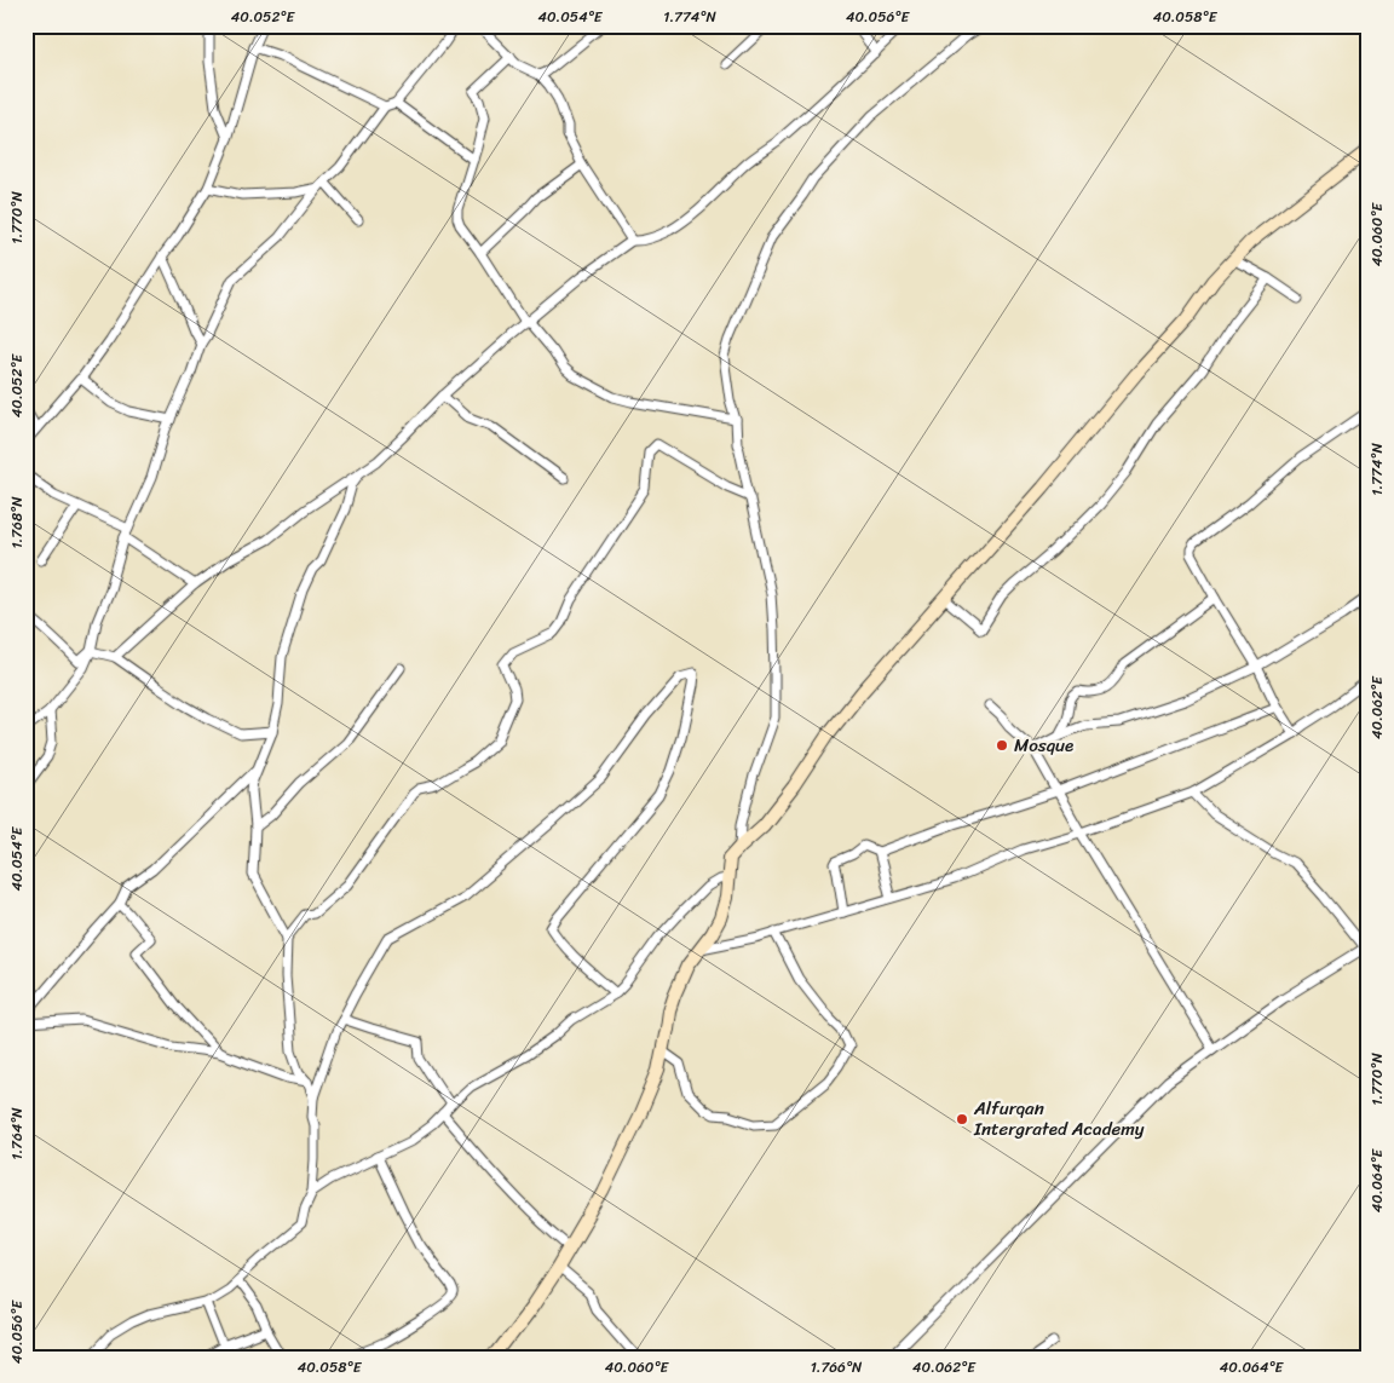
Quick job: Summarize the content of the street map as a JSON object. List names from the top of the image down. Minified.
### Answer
{"places":["Mosque","Alfurqan Intergrated Academy"],"coordinates":["40.052°E","40.054°E","1.774°N","40.056°E","40.058°E","1.770°N","40.060°E","1.768°N","40.062°E","1.764°N","40.064°E","1.766°N"]}
